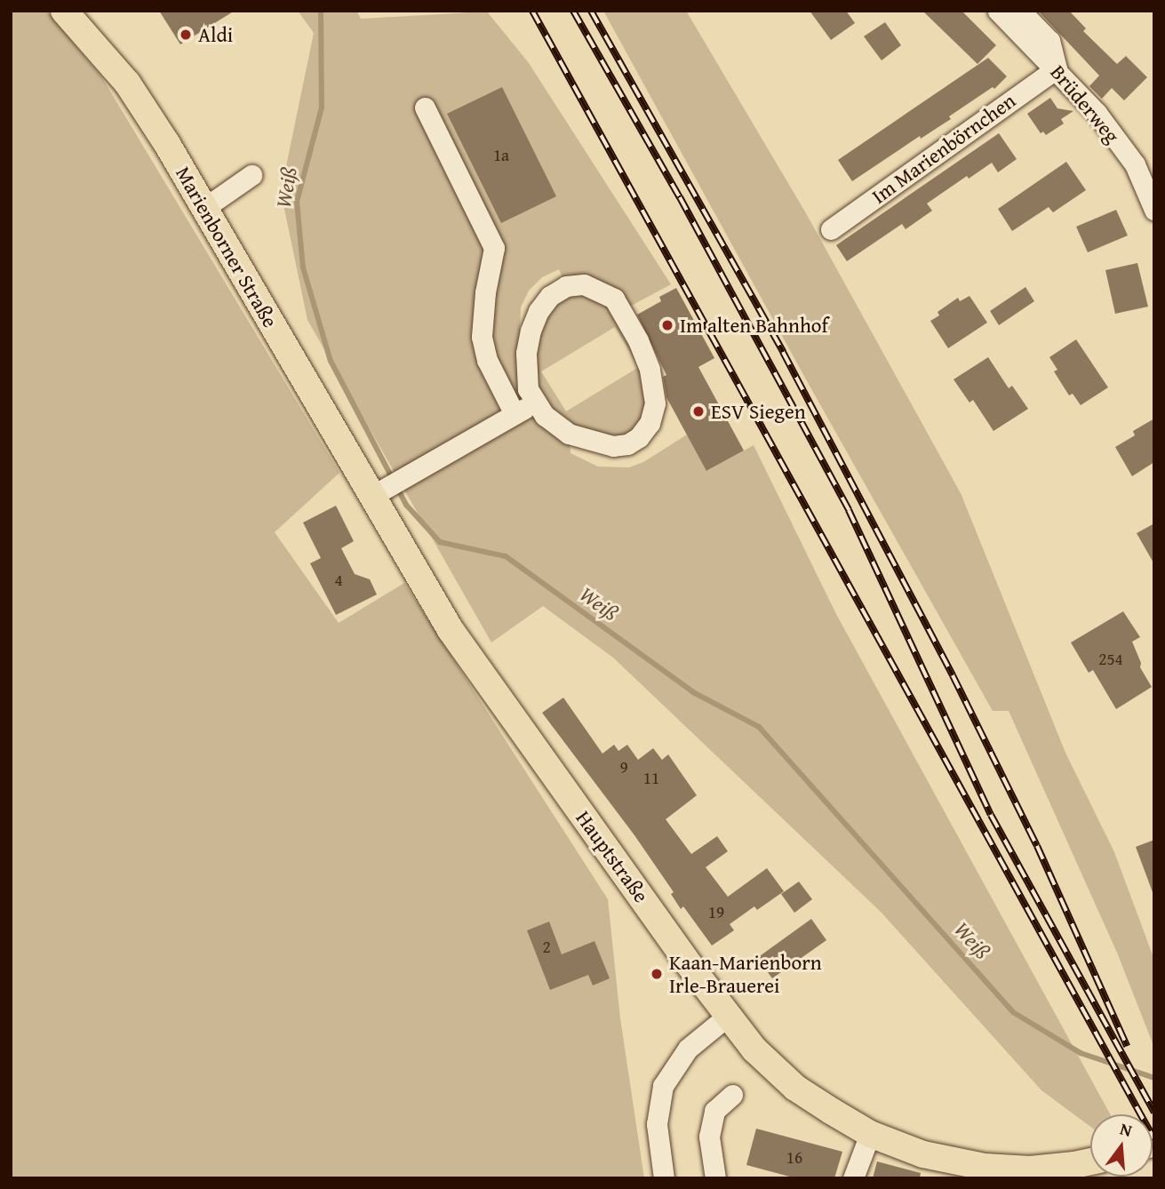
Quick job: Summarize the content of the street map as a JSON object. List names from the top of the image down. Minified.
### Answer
{"streets":{"main road":["Marienborner Straße","Hauptstraße"],"street":["Brüderweg","Im Marienbörnchen"]},"crossings":[["Brüderweg","Im Marienbörnchen"],["Marienborner Straße","Hauptstraße"]],"water":["Weiß"],"places":["Aldi","Im alten Bahnhof","ESV Siegen","Kaan-Marienborn Irle-Brauerei"],"house_numbers":["1a","4","254","9","11","19","2","16"],"north":"top"}
